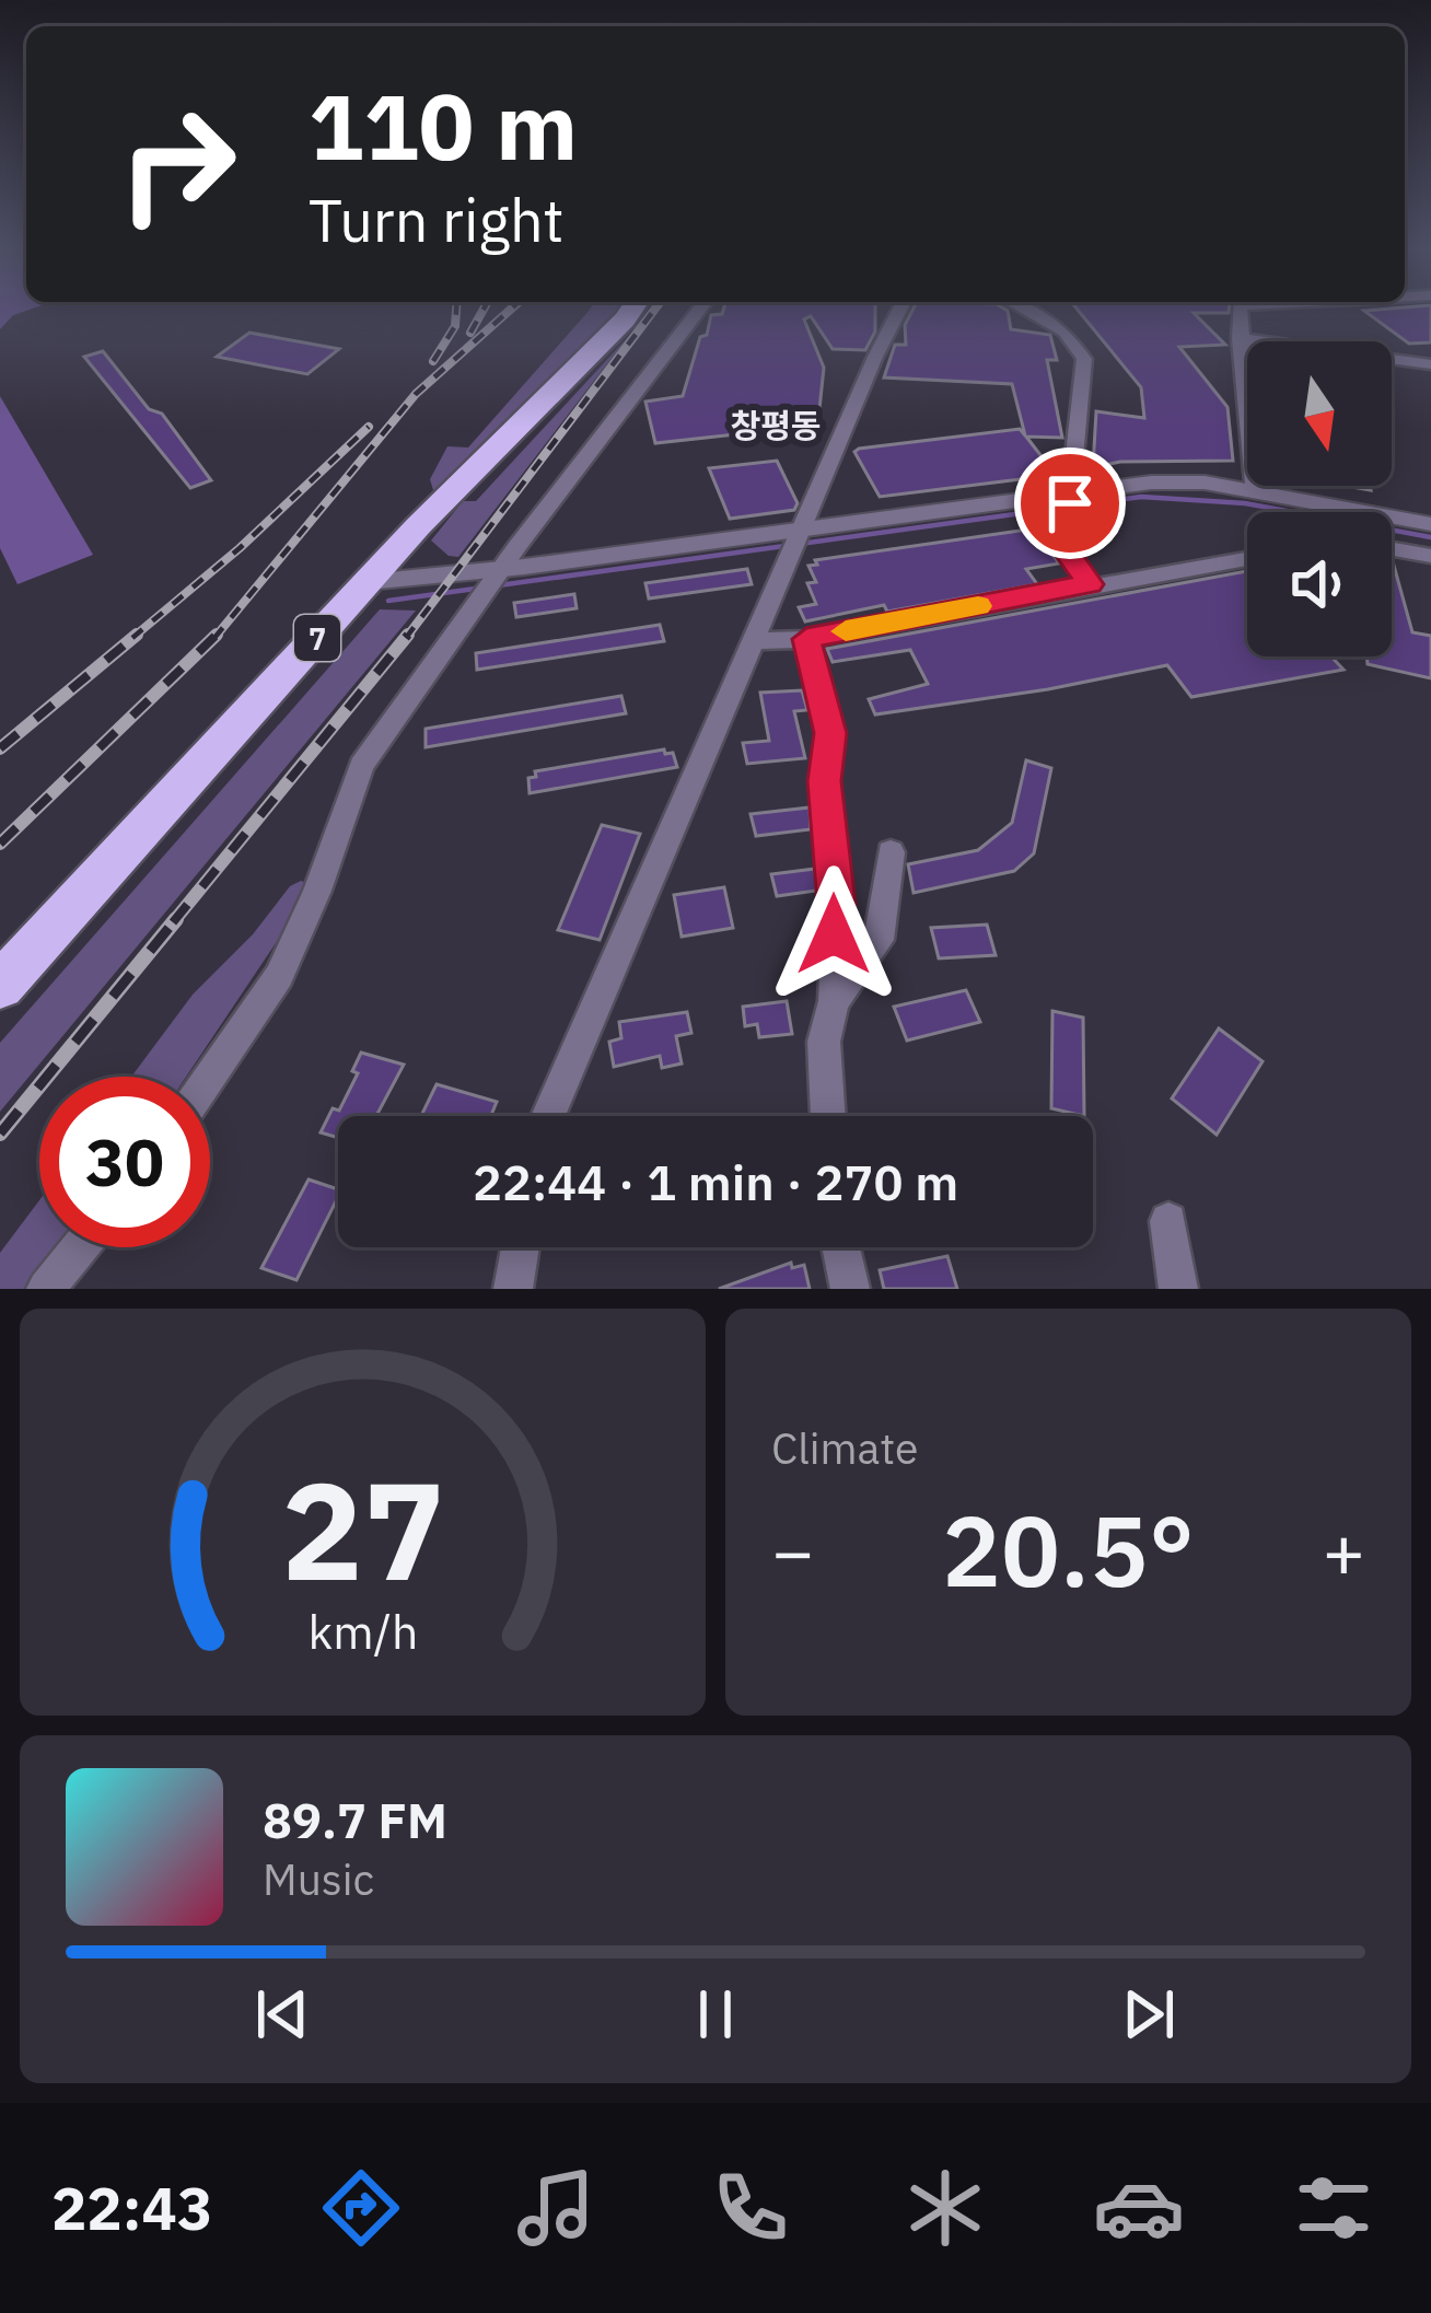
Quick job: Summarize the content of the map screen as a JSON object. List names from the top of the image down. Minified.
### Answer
{"streets":{"highway":["7"]},"districts":["창평동"],"north":"bottom","page":{"turn":["110 m","Turn right"],"limit":"30","trip":"22:44 · 1 min · 270 m","tile":"Climate","heat":["−","20.5°","+"],"song":["89.7 FM","Music"],"tabs":"22:43","gauge":["27","km/h"]}}
